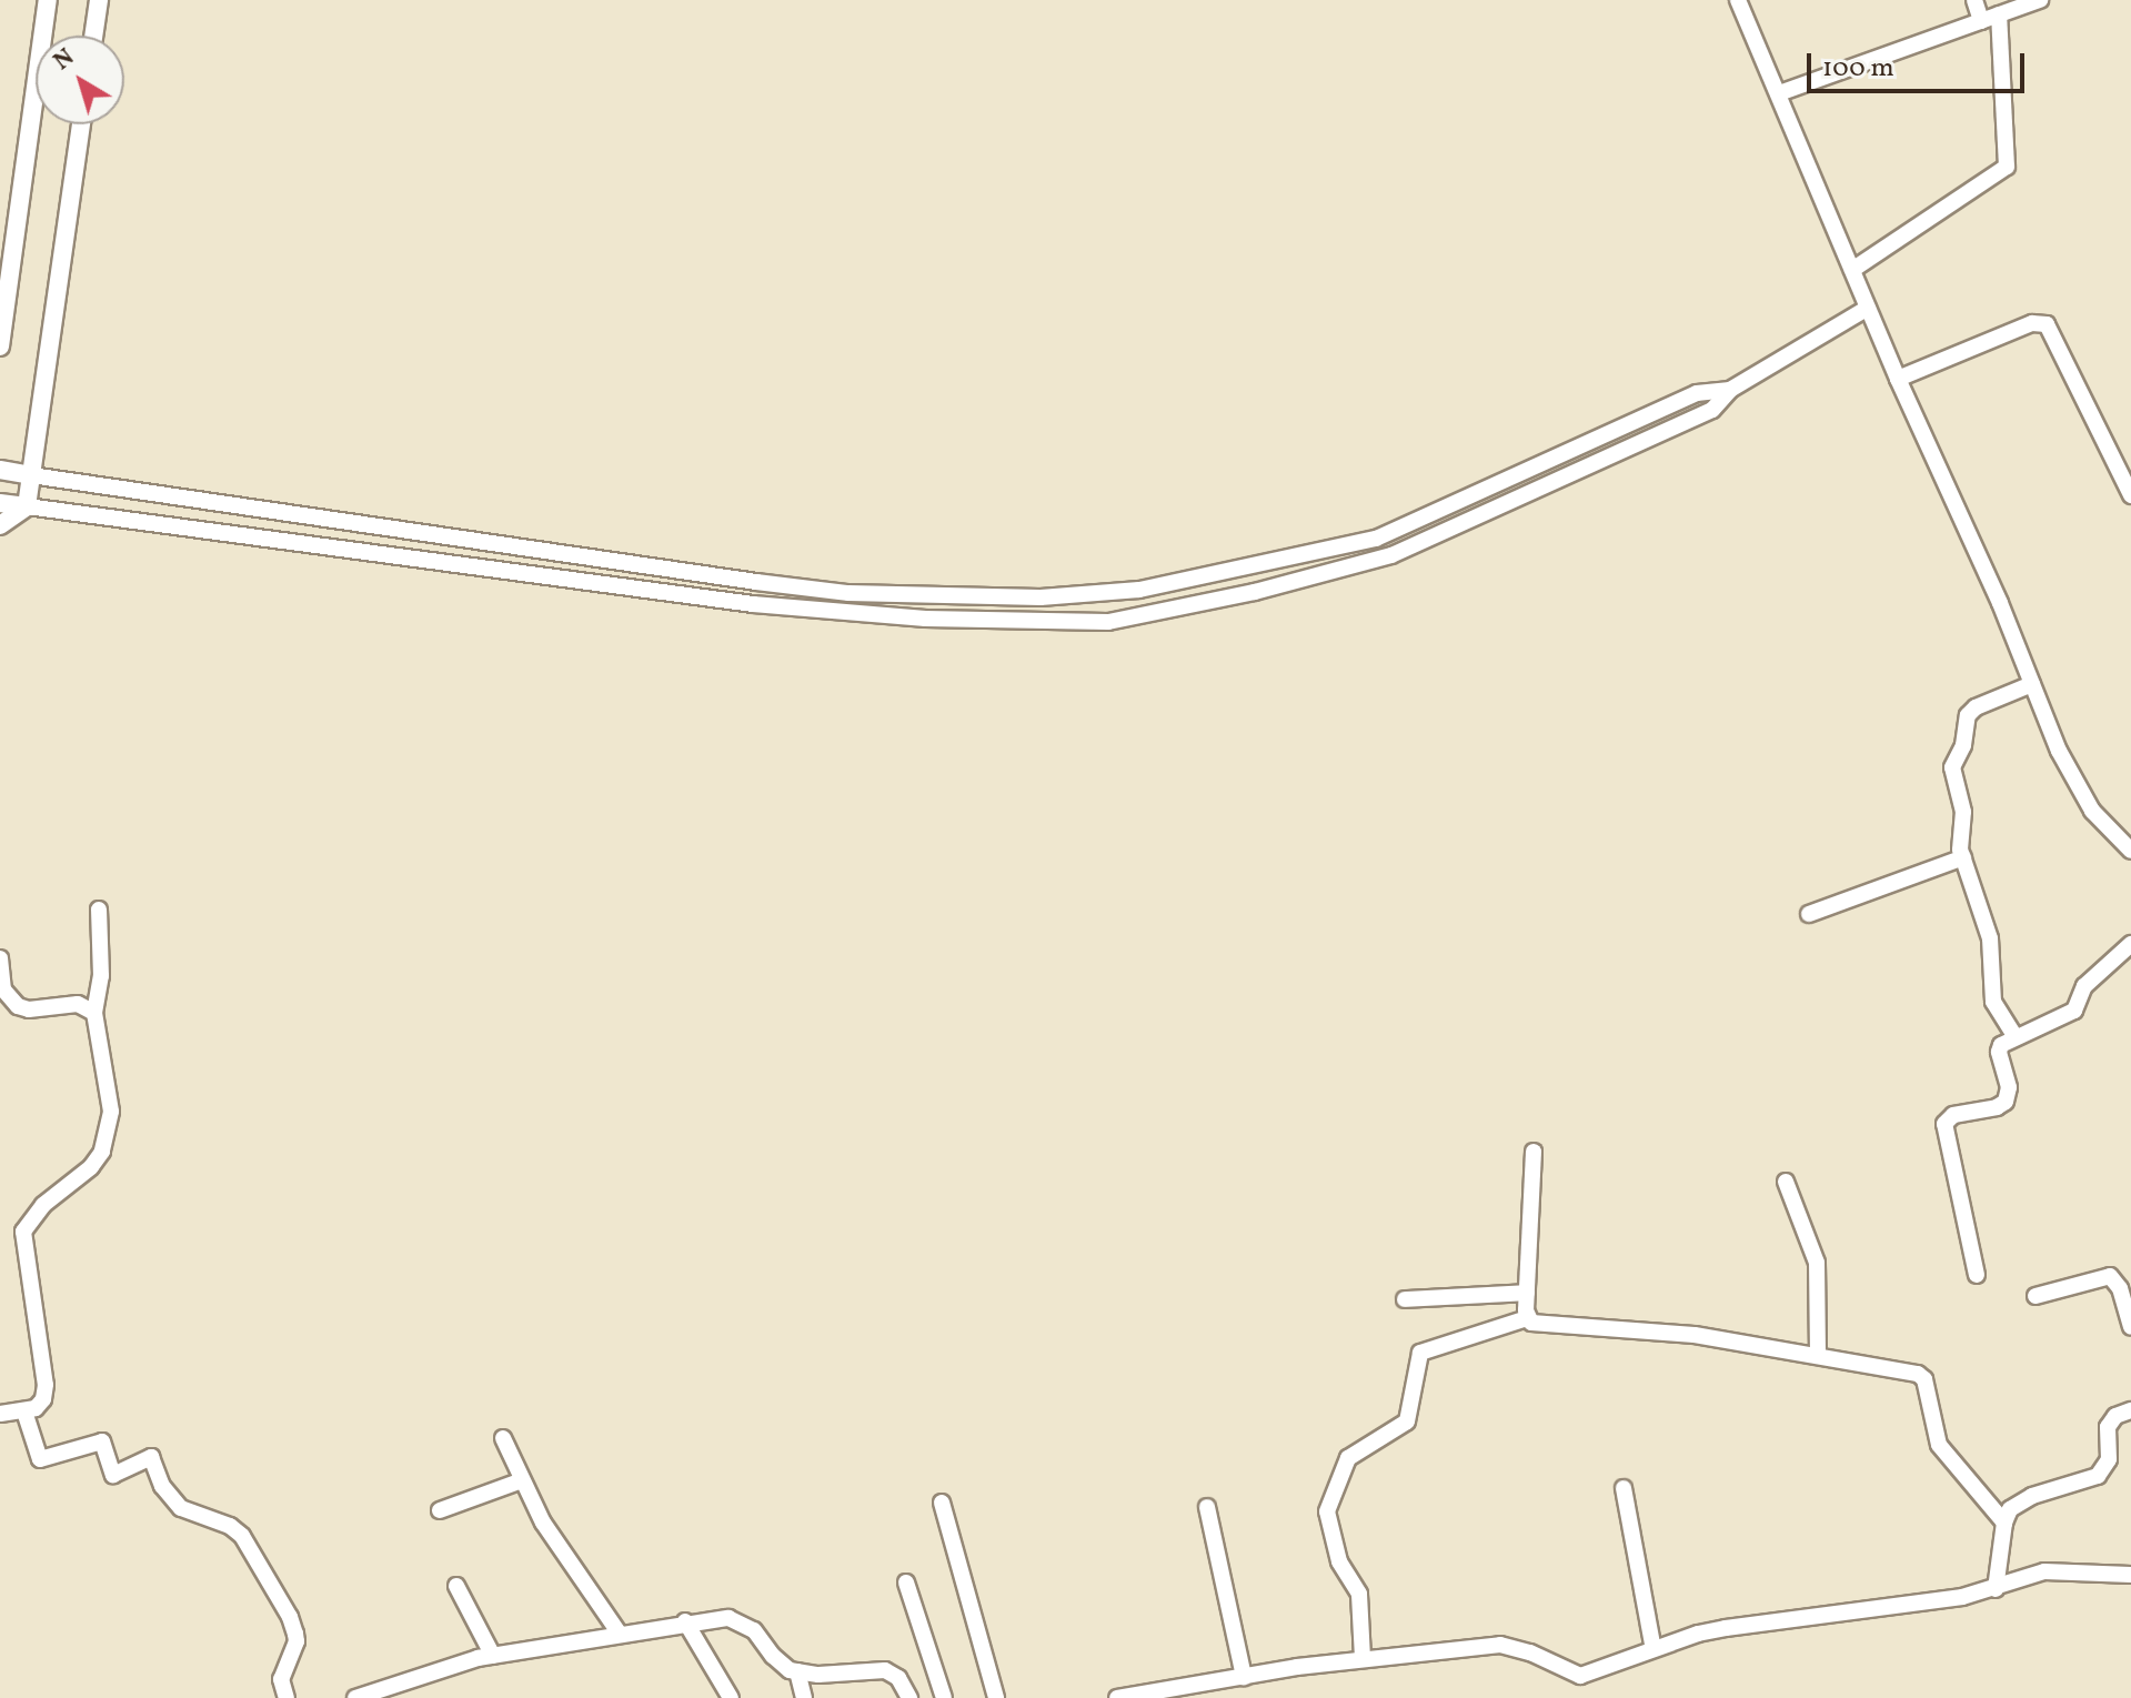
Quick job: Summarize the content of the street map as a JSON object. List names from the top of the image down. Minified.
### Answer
{"scale_bar":"100 m","north":"top left"}
